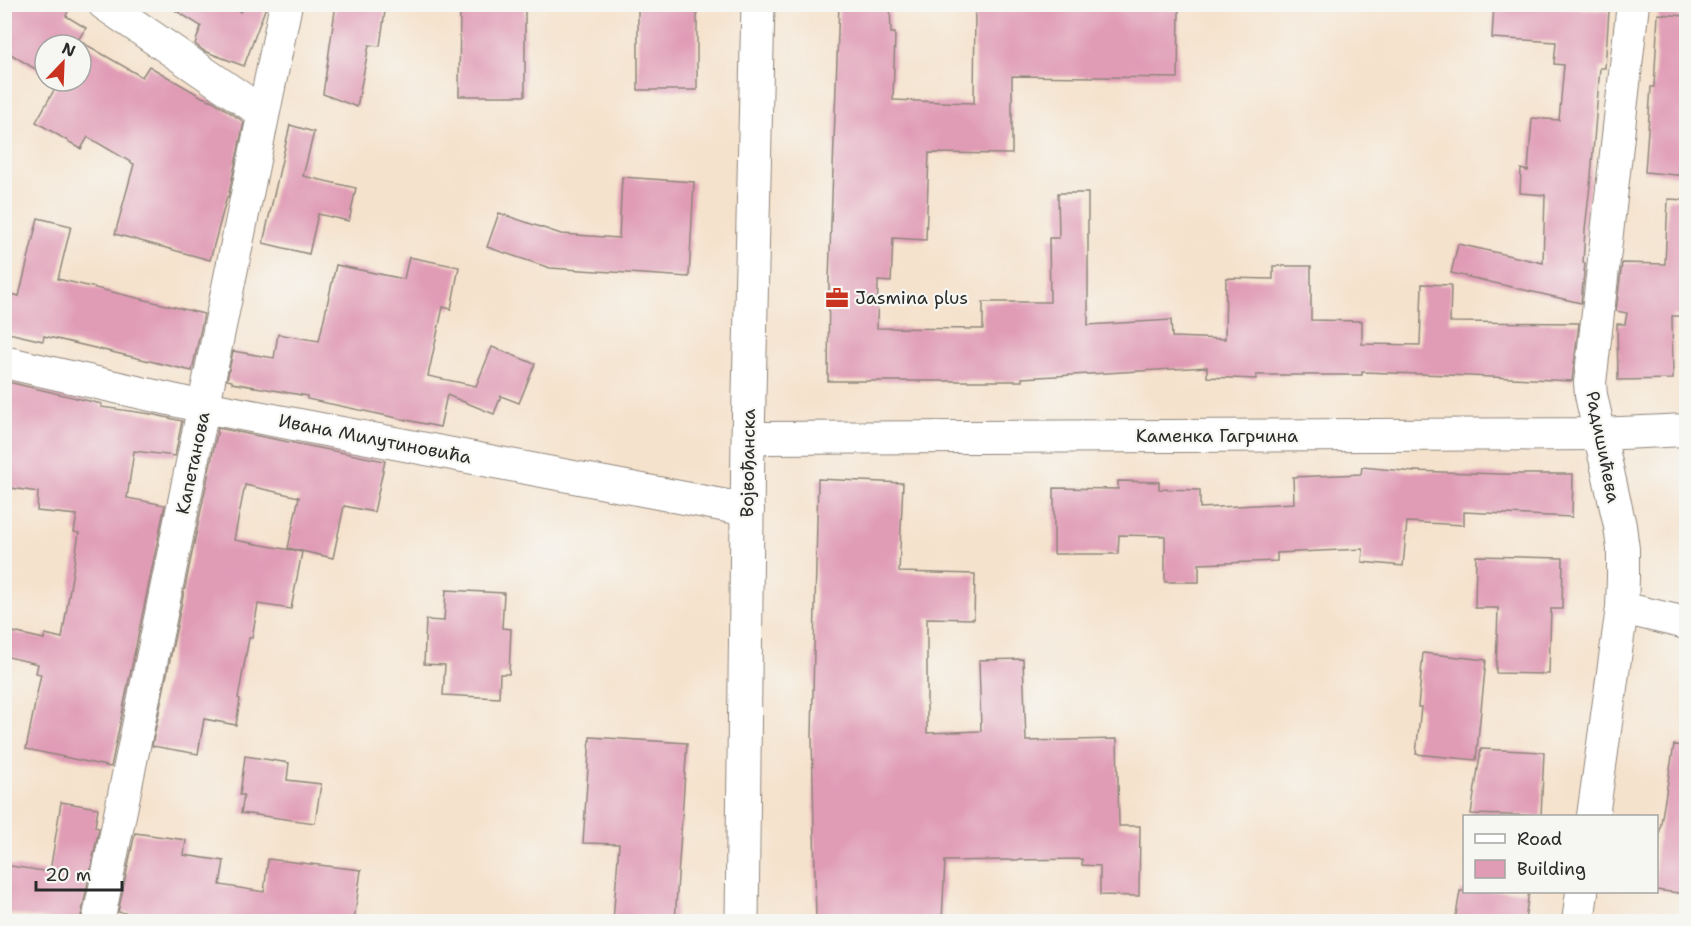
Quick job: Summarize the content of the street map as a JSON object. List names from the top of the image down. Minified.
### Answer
{"streets":{"street":["Каменка Гагрчина","Ивана Милутиновића","Радишићева","Капетанова","Војвођанска"]},"crossings":[["Каменка Гагрчина","Радишићева"],["Каменка Гагрчина","Војвођанска"],["Ивана Милутиновића","Капетанова"],["Ивана Милутиновића","Војвођанска"]],"places":{"office":["Jasmina plus"]},"legend":["Road","Building"],"scale_bar":"20 m","north":"top right"}
